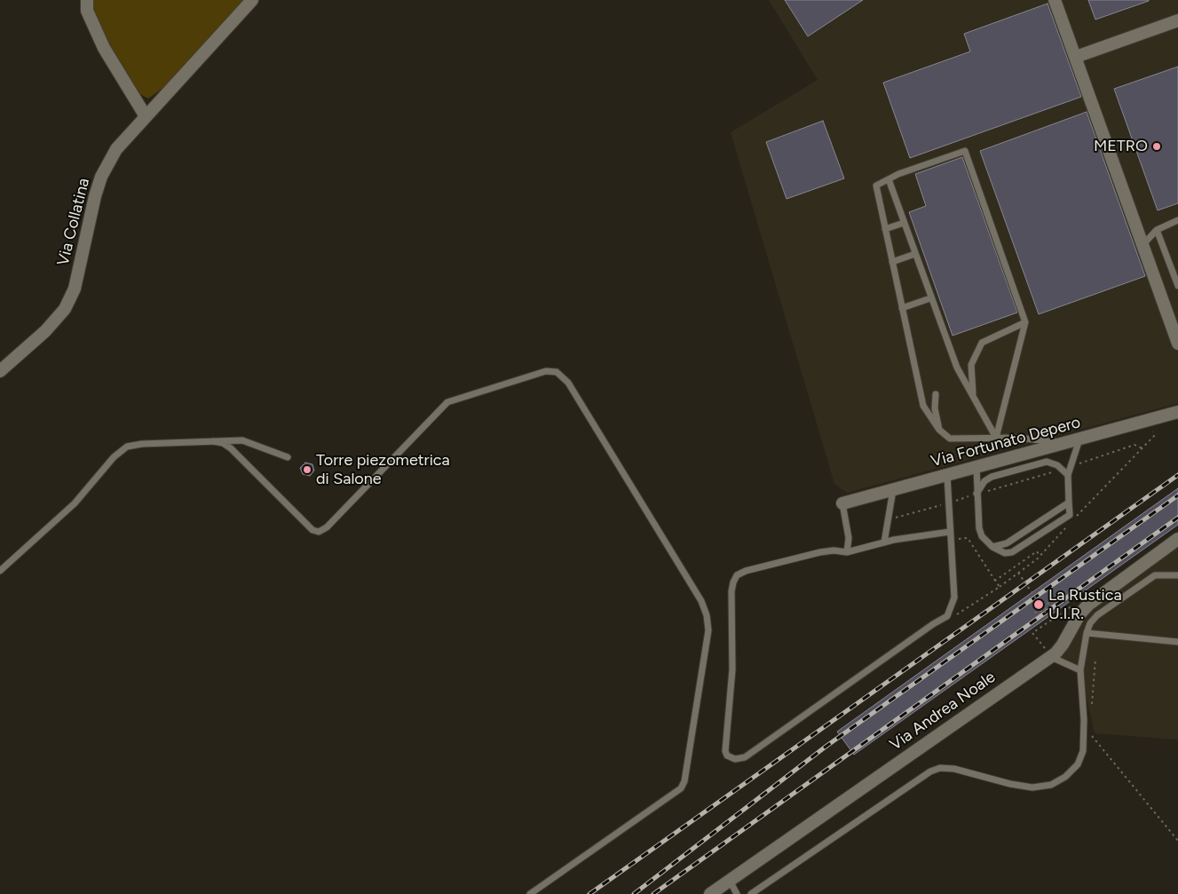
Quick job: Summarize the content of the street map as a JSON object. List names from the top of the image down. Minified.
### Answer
{"streets":{"street":["Via Collatina","Via Fortunato Depero","Via Andrea Noale"]},"places":["METRO","Torre piezometrica di Salone","La Rustica U.I.R."]}
